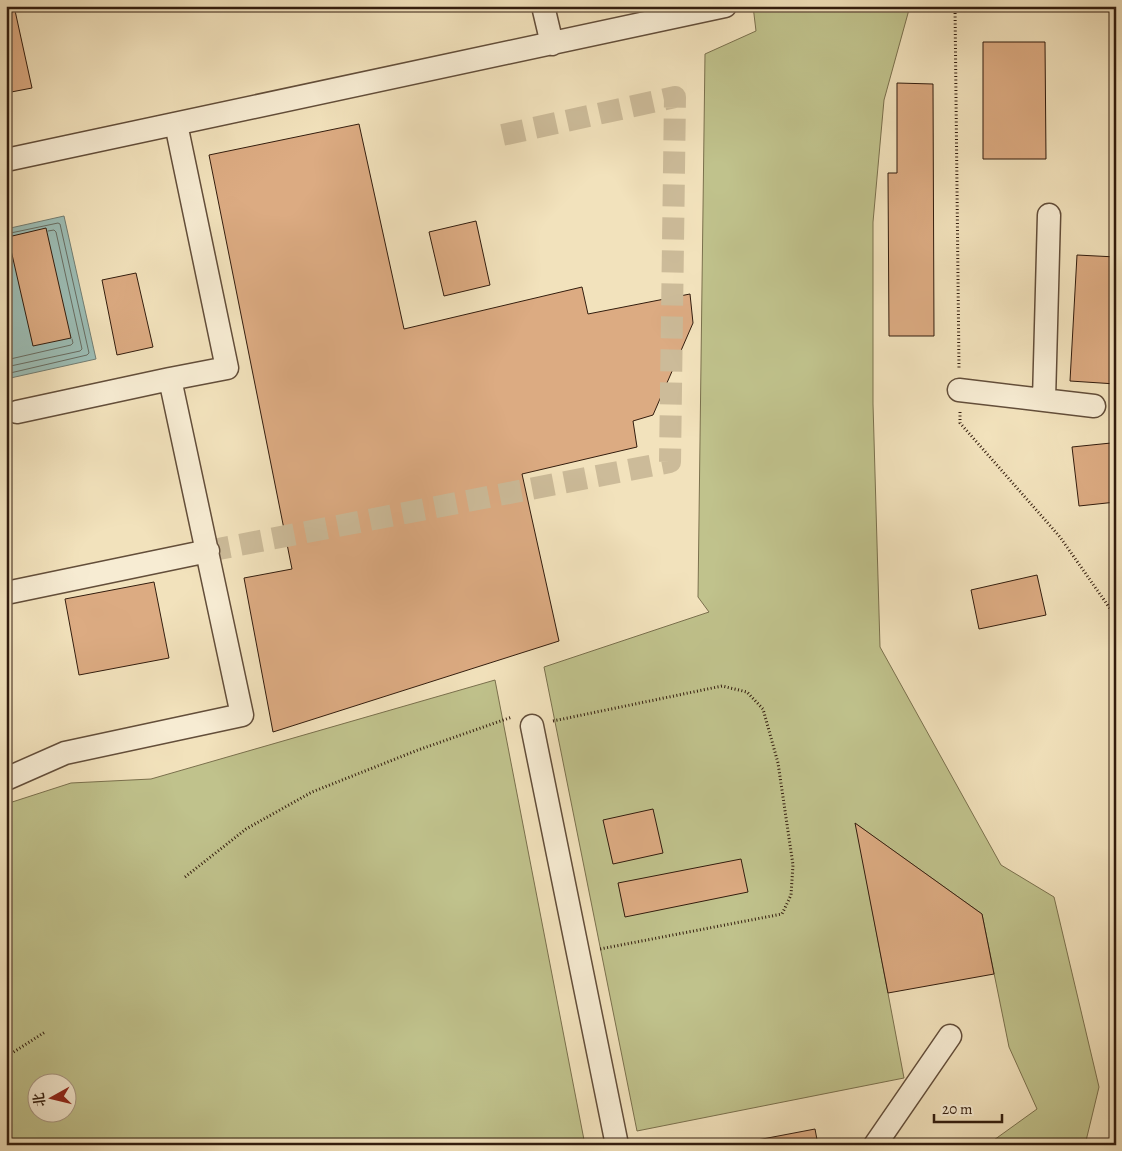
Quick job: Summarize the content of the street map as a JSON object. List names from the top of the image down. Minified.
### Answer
{"scale_bar":"20 m","north":"left"}
